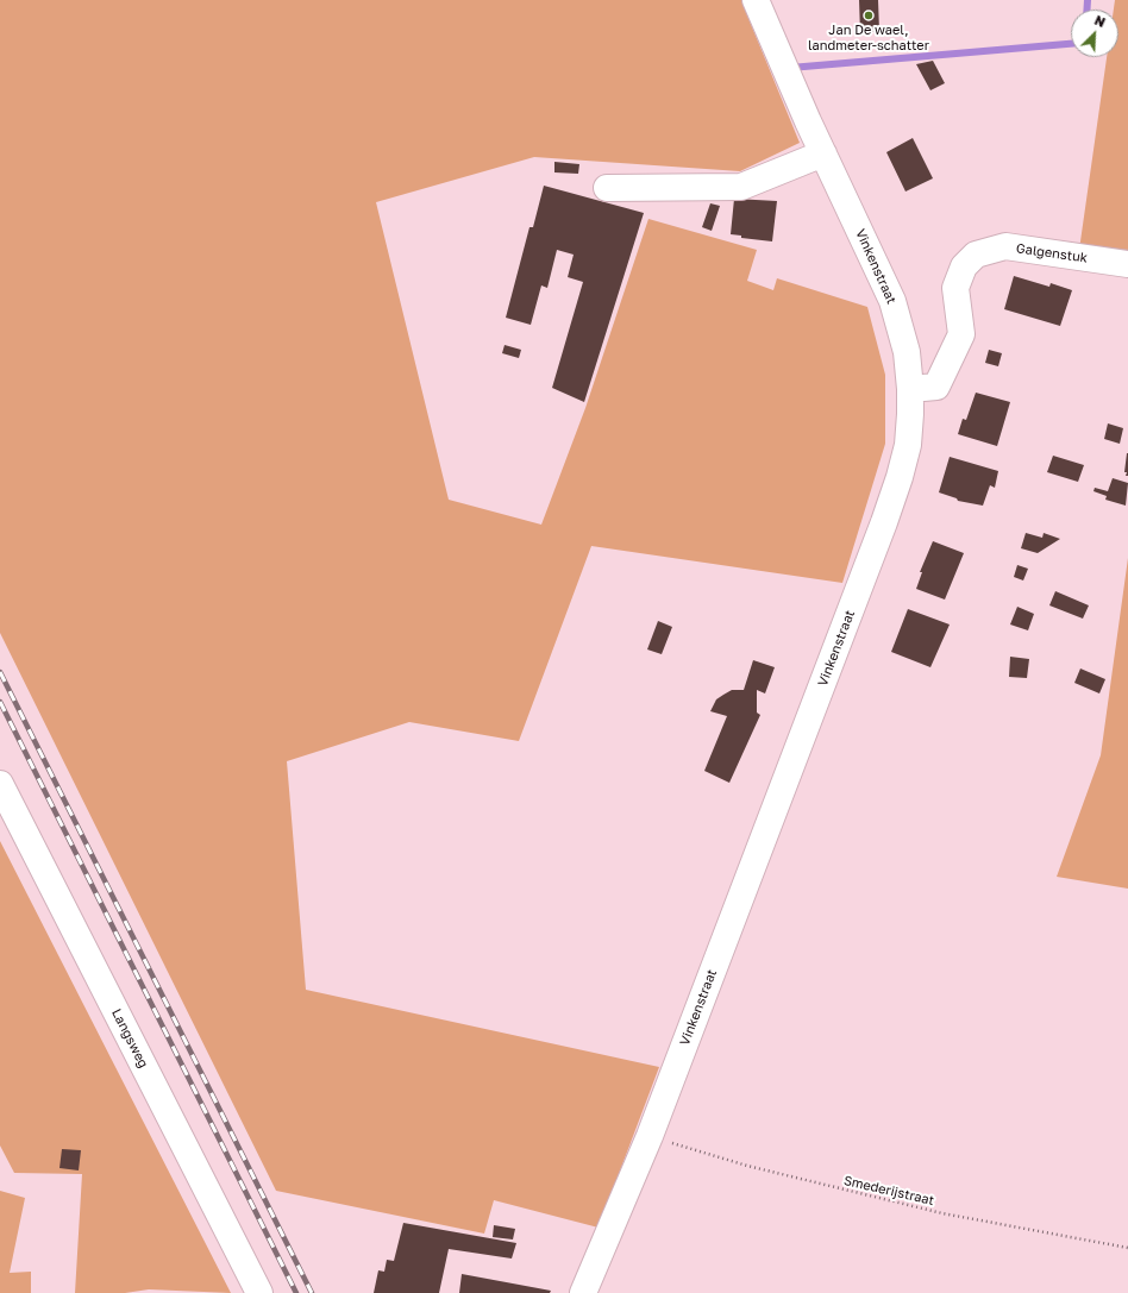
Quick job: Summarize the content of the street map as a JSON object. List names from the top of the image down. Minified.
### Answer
{"streets":{"street":["Galgenstuk","Vinkenstraat","Langsweg"],"path":["Smederijstraat"]},"crossings":[["Galgenstuk","Vinkenstraat"],["Vinkenstraat","Smederijstraat"]],"places":["Jan De wael, landmeter-schatter"],"north":"top right"}
